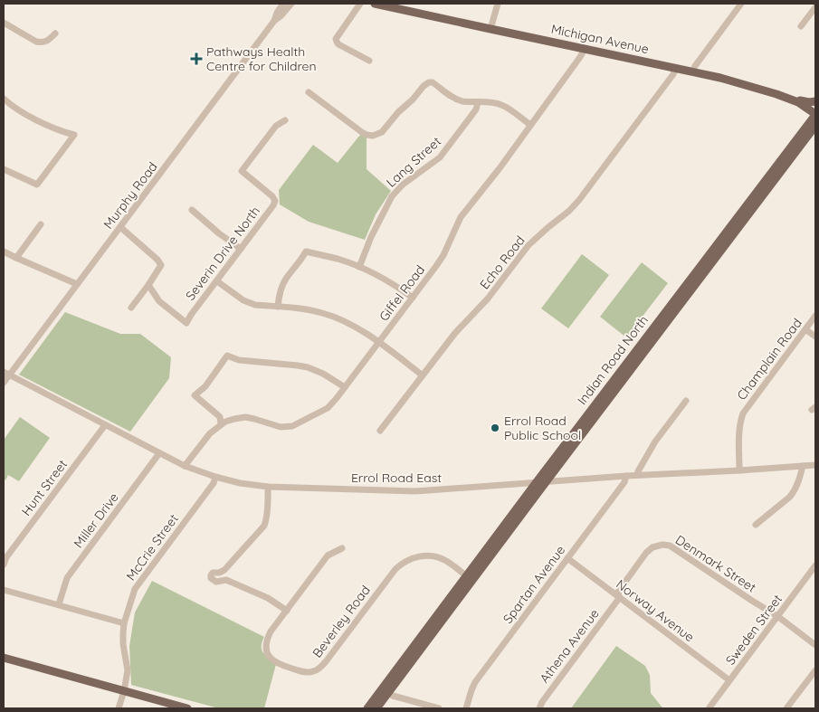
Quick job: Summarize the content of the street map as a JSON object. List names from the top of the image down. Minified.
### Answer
{"streets":{"main road":["Michigan Avenue","Indian Road North"],"street":["Lang Street","Murphy Road","Severin Drive North","Echo Road","Giffel Road","Champlain Road","Errol Road East","Hunt Street","Miller Drive","McCrie Street","Denmark Street","Spartan Avenue","Norway Avenue","Beverley Road","Sweden Street","Athena Avenue"]},"crossings":[["Michigan Avenue","Echo Road"],["Michigan Avenue","Giffel Road"],["Michigan Avenue","Indian Road North"],["Murphy Road","Errol Road East"],["Champlain Road","Errol Road East"],["Indian Road North","Errol Road East"],["Indian Road North","Beverley Road"],["Errol Road East","Hunt Street"],["Errol Road East","Miller Drive"],["Errol Road East","McCrie Street"],["Errol Road East","Spartan Avenue"],["Denmark Street","Norway Avenue"],["Denmark Street","Sweden Street"],["Denmark Street","Athena Avenue"],["Spartan Avenue","Norway Avenue"],["Norway Avenue","Sweden Street"],["Norway Avenue","Athena Avenue"]],"places":{"health":["Pathways Health Centre for Children"],"other":["Errol Road Public School"]}}
